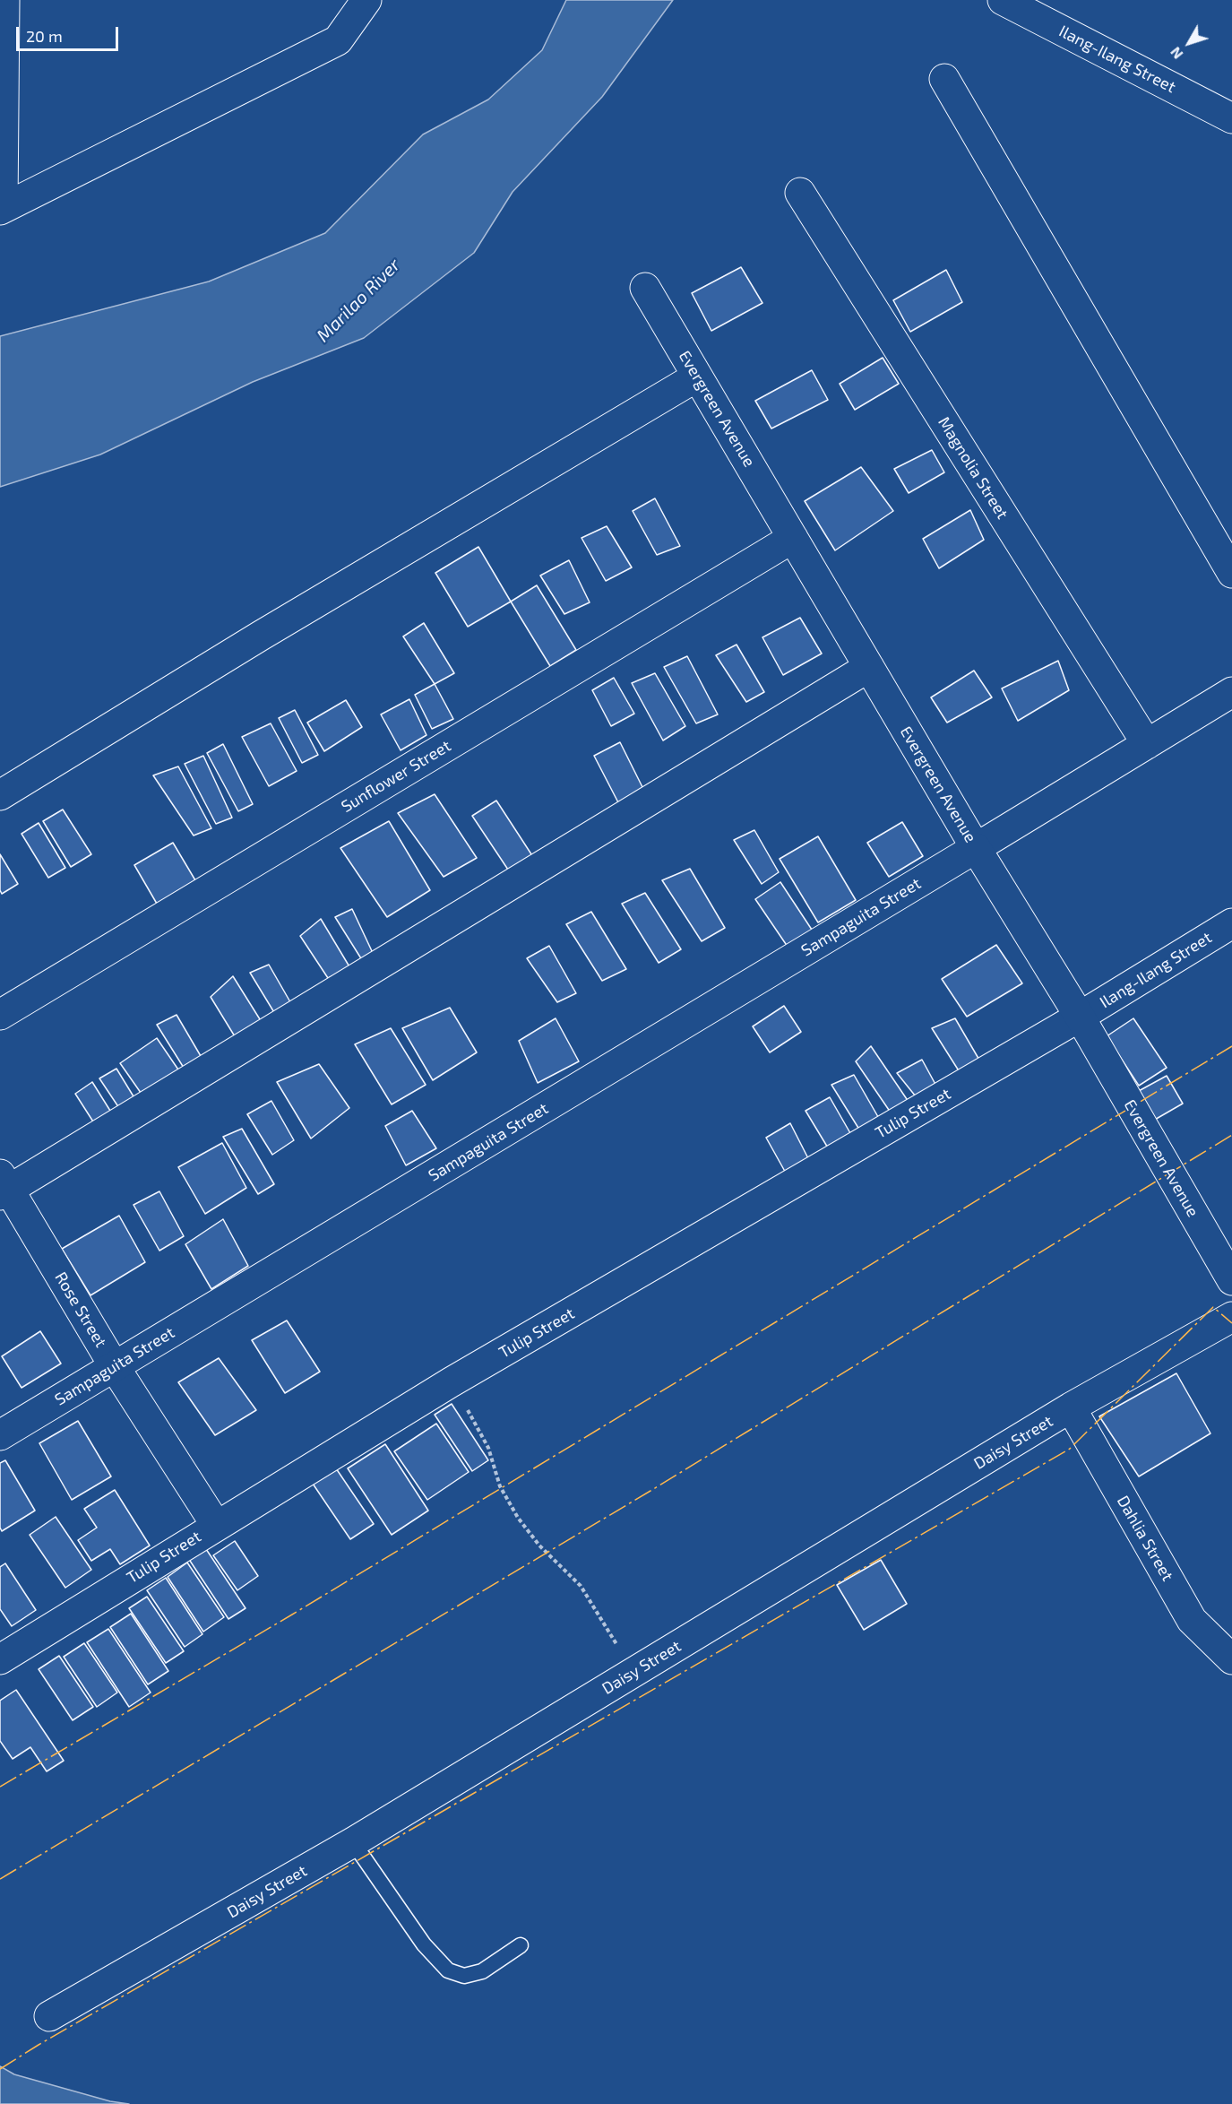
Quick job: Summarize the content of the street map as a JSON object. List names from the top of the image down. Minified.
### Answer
{"streets":{"street":["Ilang-Ilang Street","Evergreen Avenue","Magnolia Street","Sunflower Street","Sampaguita Street","Tulip Street","Rose Street","Daisy Street","Dahlia Street"]},"crossings":[["Ilang-Ilang Street","Evergreen Avenue"],["Ilang-Ilang Street","Tulip Street"],["Evergreen Avenue","Sunflower Street"],["Evergreen Avenue","Sampaguita Street"],["Evergreen Avenue","Tulip Street"],["Magnolia Street","Sampaguita Street"],["Sampaguita Street","Rose Street"],["Tulip Street","Rose Street"],["Daisy Street","Dahlia Street"]],"water":["Marilao River"],"scale_bar":"20 m","north":"bottom left"}
